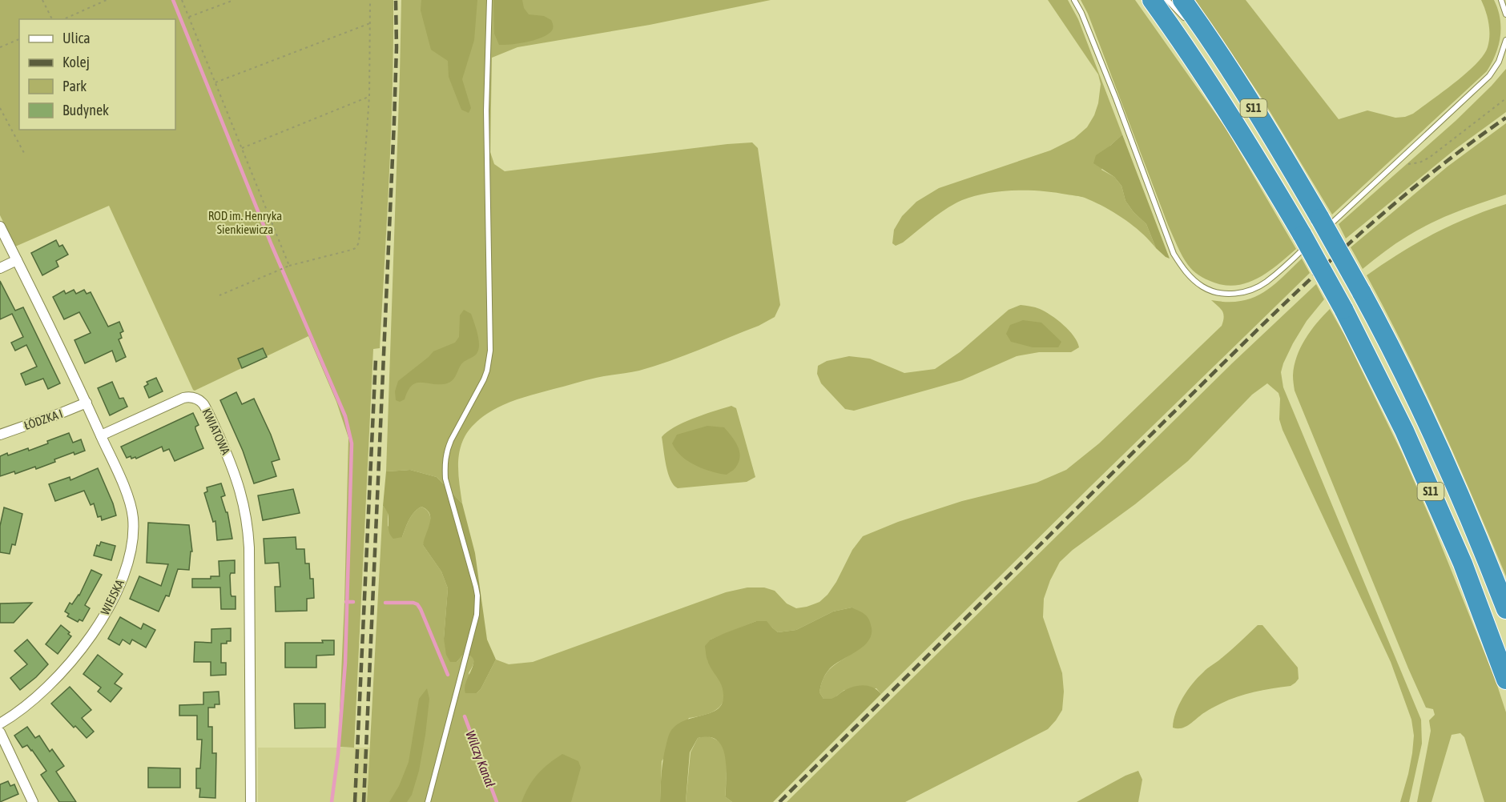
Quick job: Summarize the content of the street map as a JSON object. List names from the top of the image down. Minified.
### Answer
{"streets":{"highway":["S11"],"street":["ŁÓDZKA I","KWIATOWA","WIEJSKA"]},"crossings":[["KWIATOWA","WIEJSKA"]],"water":["Wilczy Kanał"],"parks":["ROD im. Henryka Sienkiewicza"],"legend":["Ulica","Kolej","Park","Budynek"]}
